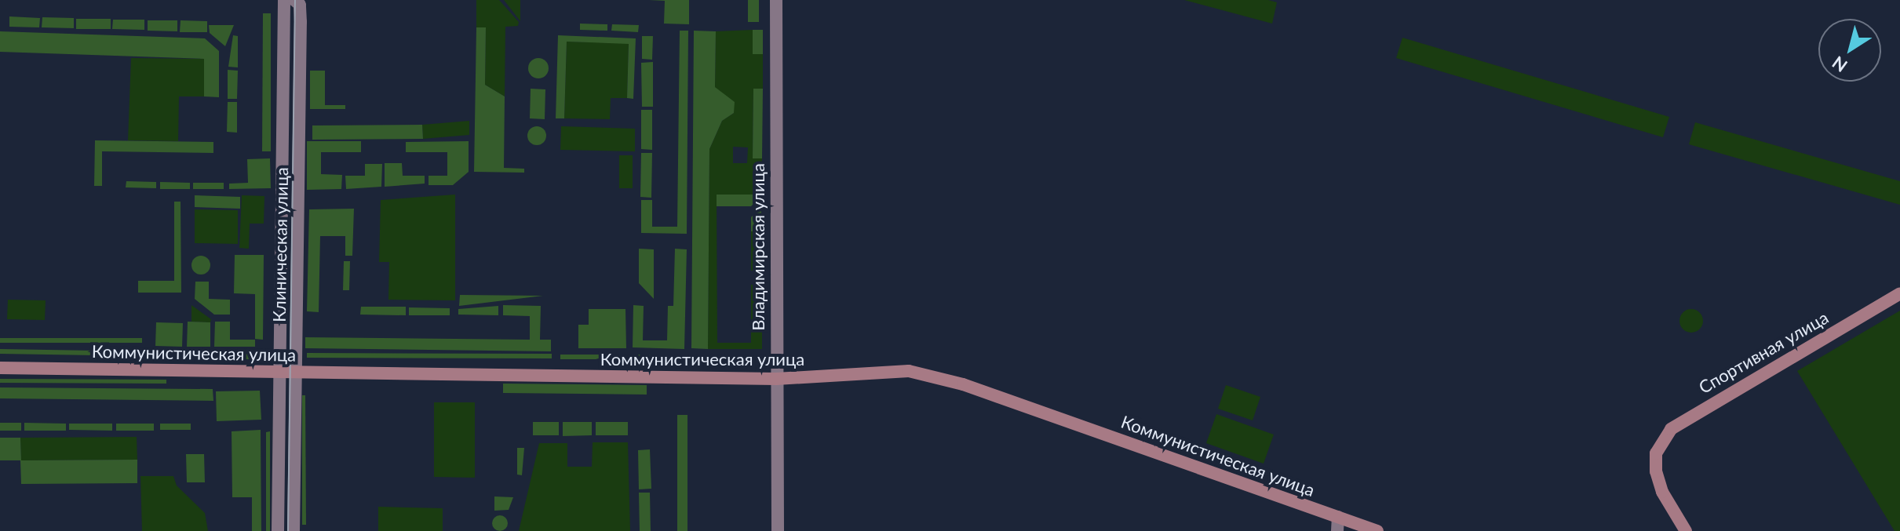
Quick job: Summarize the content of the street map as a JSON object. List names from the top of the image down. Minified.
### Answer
{"streets":{"main road":["Спортивная улица","Коммунистическая улица"],"street":["Клиническая улица","Владимирская улица"]},"crossings":[["Клиническая улица","Коммунистическая улица"],["Владимирская улица","Коммунистическая улица"]],"north":"bottom left"}
